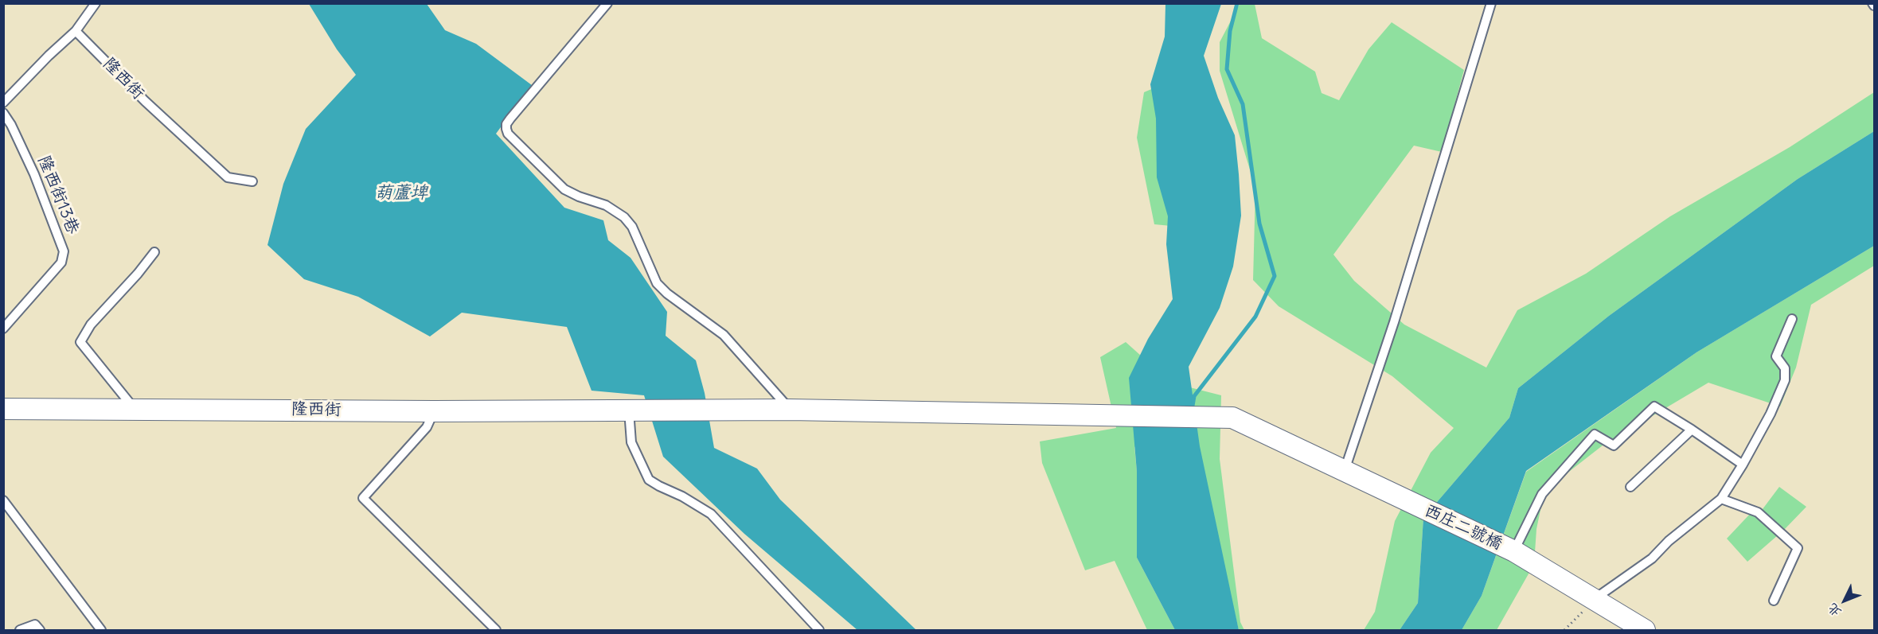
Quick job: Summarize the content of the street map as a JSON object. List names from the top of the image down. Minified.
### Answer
{"streets":{"street":["隆西街","西庄二號橋"],"lane":["隆西街13巷"]},"crossings":[["隆西街","西庄二號橋"]],"water":["葫蘆埤"],"north":"bottom left"}
